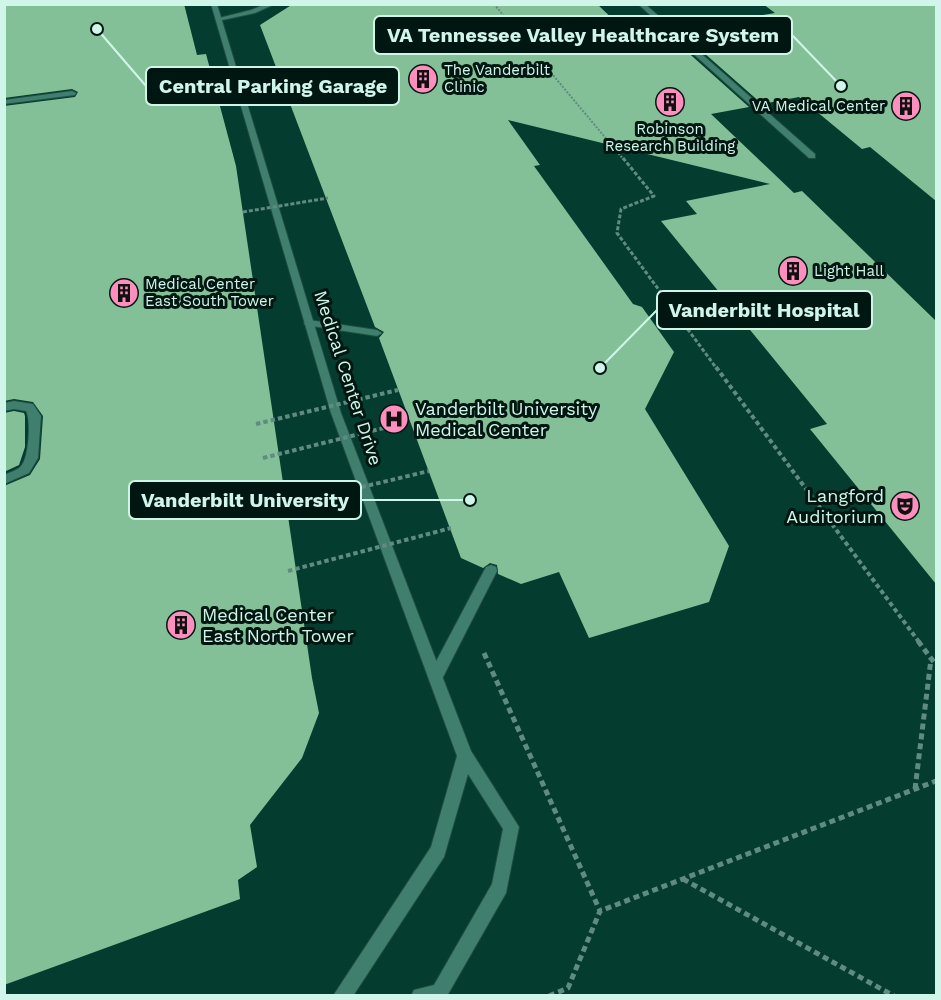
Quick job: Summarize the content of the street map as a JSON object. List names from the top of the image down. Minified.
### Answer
{"streets":{"street":["Medical Center Drive"]},"places":{"other":["Central Parking Garage","VA Tennessee Valley Healthcare System","Vanderbilt Hospital","Vanderbilt University"],"building":["The Vanderbilt Clinic","Robinson Research Building","VA Medical Center","Light Hall","Medical Center East South Tower","Medical Center East North Tower"],"hospital":["Vanderbilt University Medical Center"],"theatre":["Langford Auditorium"]}}
